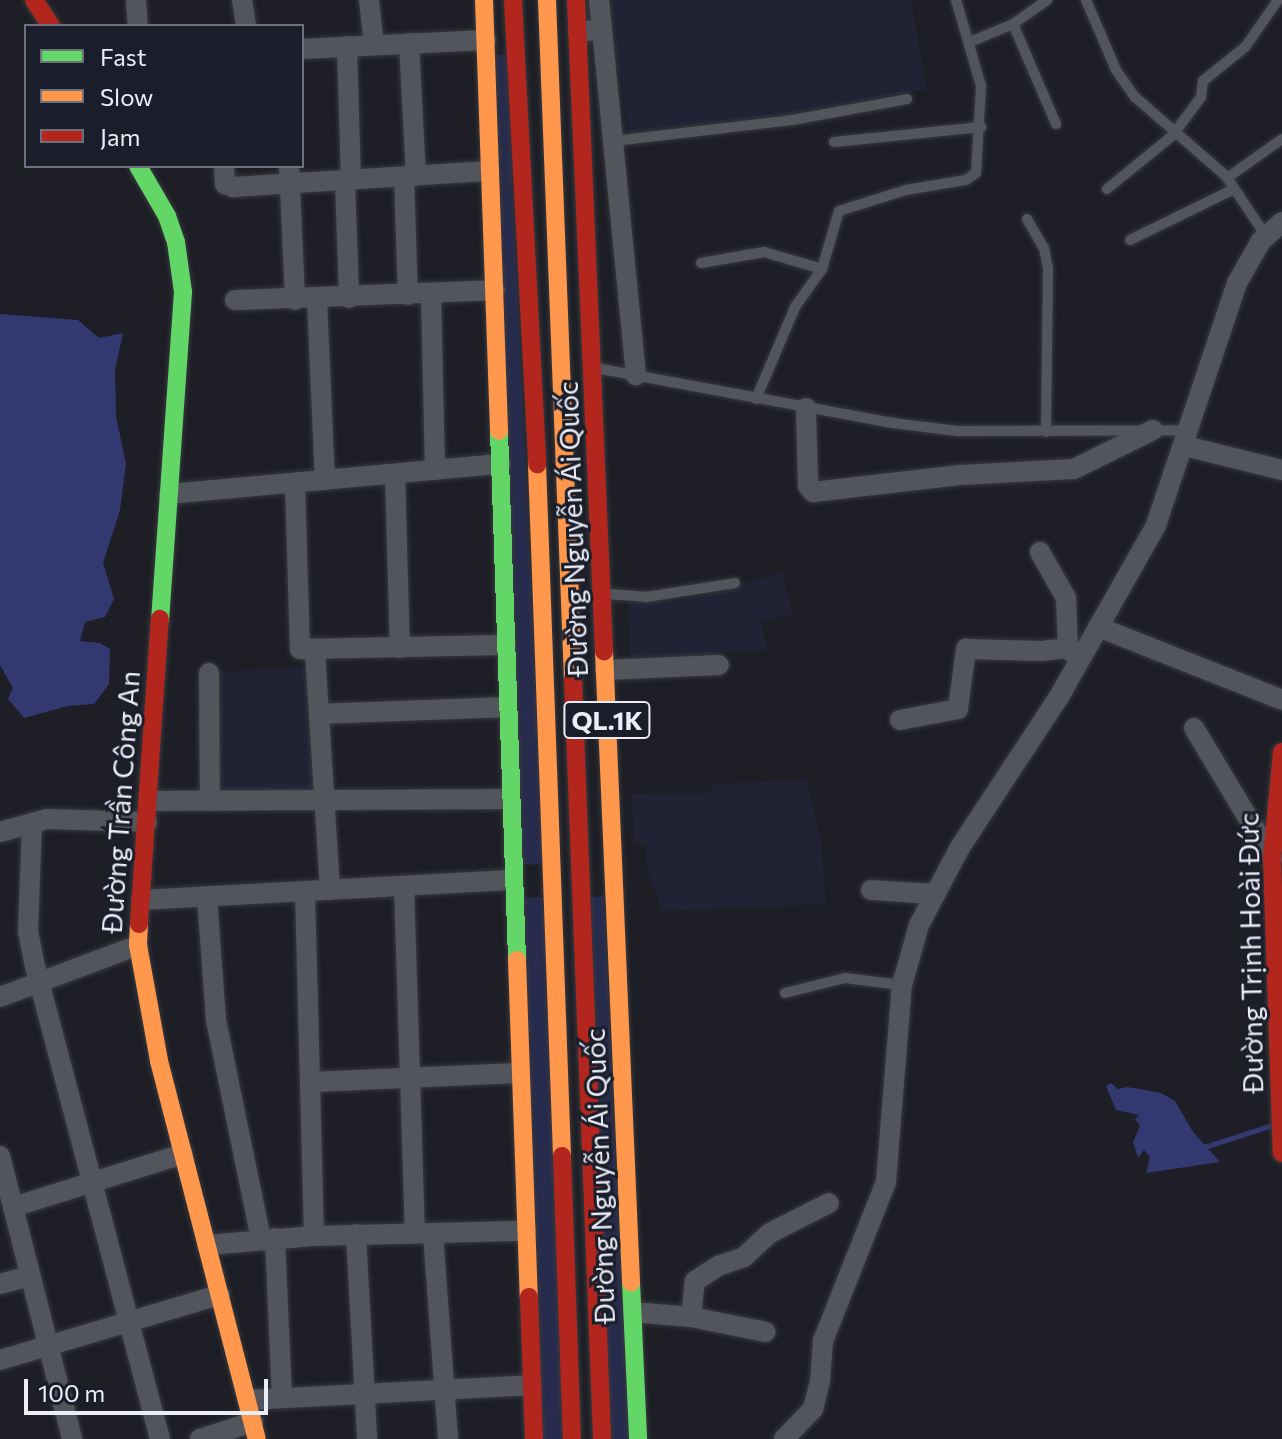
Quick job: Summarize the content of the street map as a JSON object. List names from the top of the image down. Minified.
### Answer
{"streets":{"main road":["Đường Nguyễn Ái Quốc","QL.1K","Đường Trần Công An","Đường Trịnh Hoài Đức"]},"legend":["Fast","Slow","Jam"],"scale_bar":"100 m"}
